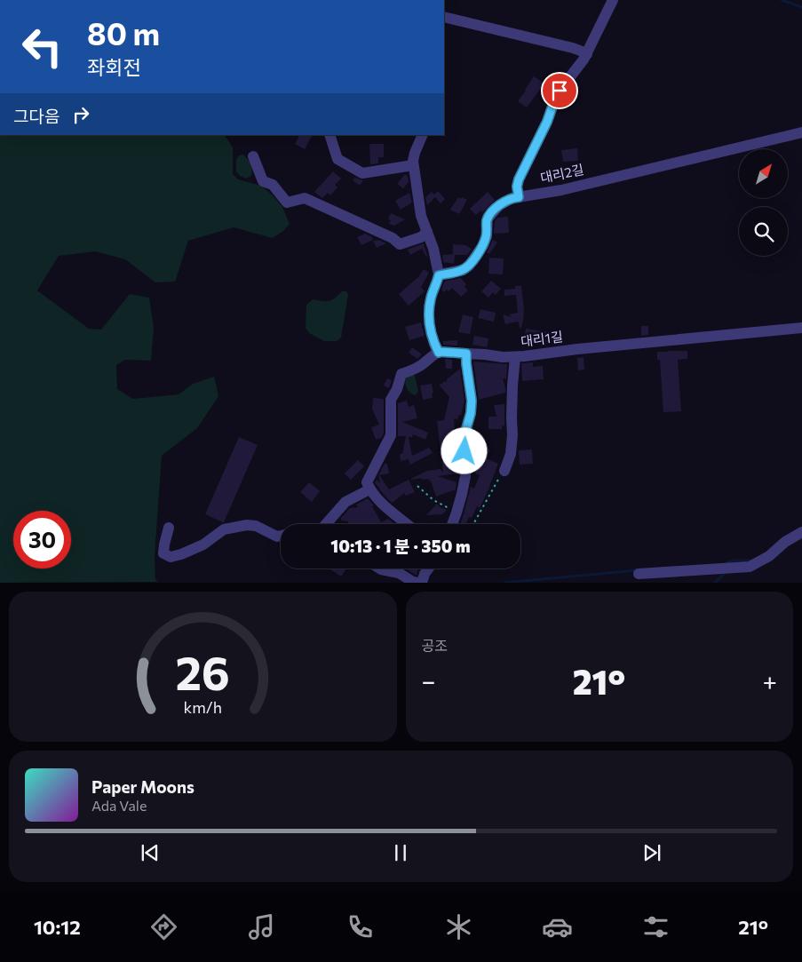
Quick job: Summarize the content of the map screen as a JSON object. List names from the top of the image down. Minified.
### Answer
{"streets":{"street":["대리2길","대리1길"]},"north":"top right","page":{"turn":["80 m","좌회전"],"then":"그다음","limit":"30","trip":"10:13 · 1 분 · 350 m","tile":"공조","heat":["−","21°","+"],"song":["Paper Moons","Ada Vale"],"tabs":["10:12","21°"],"gauge":["26","km/h"]}}
